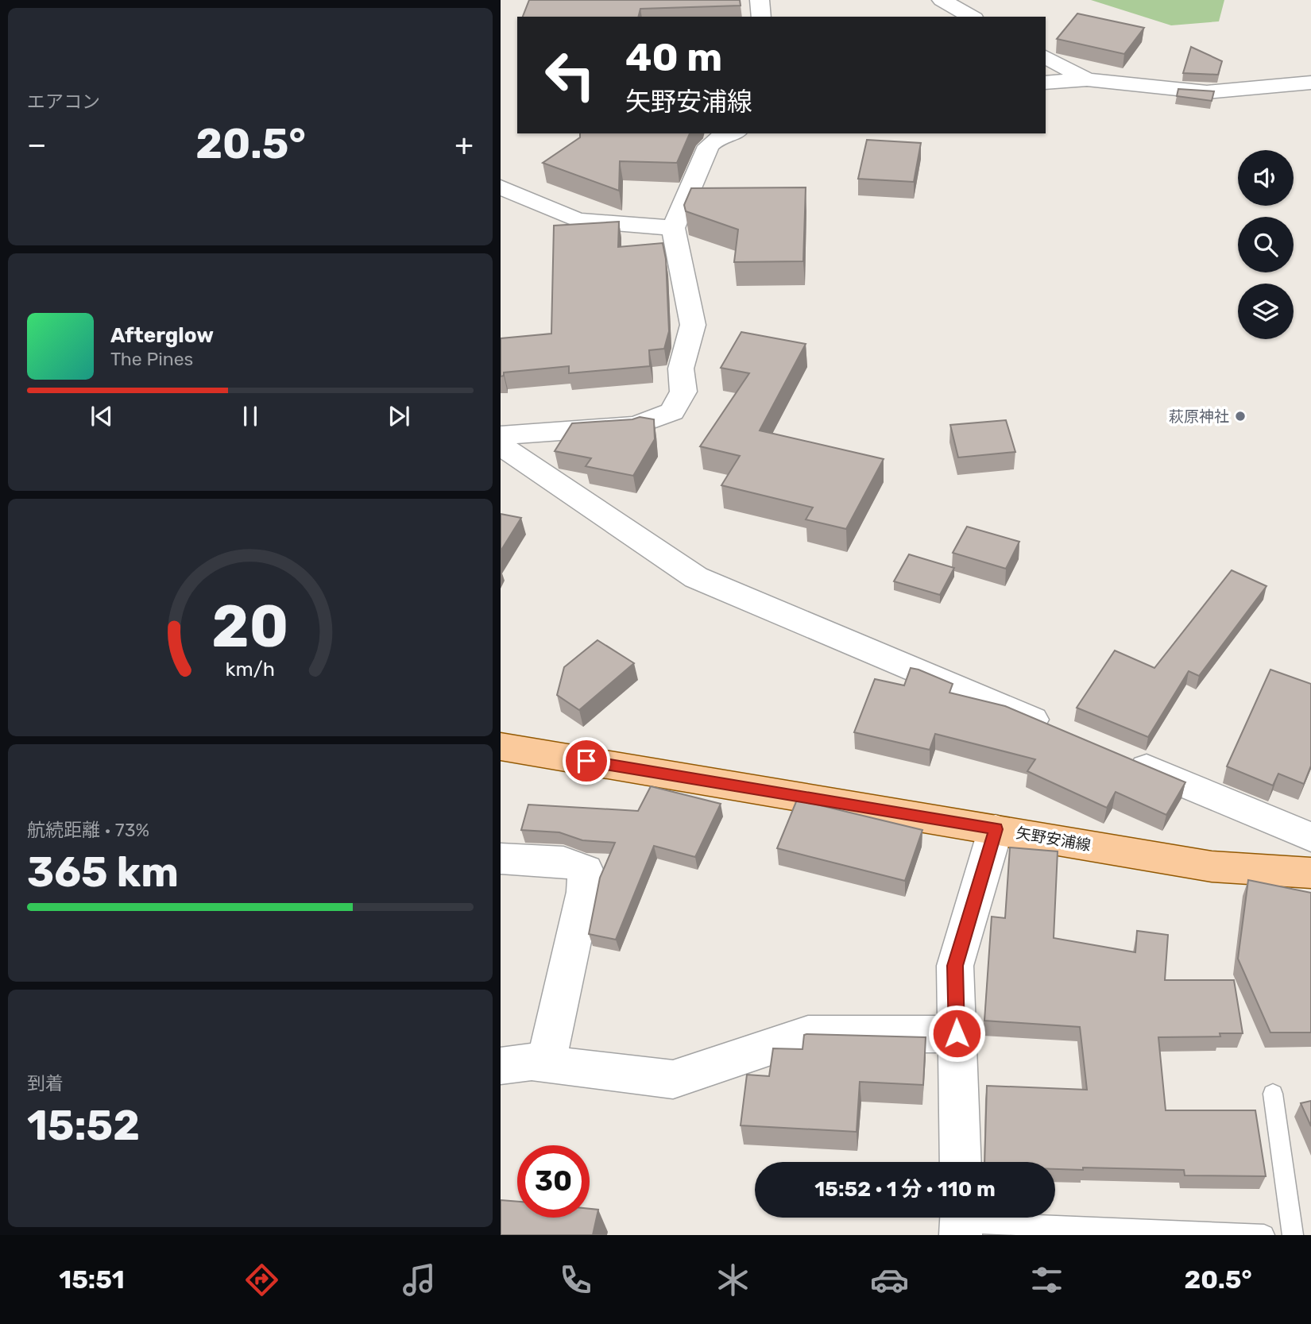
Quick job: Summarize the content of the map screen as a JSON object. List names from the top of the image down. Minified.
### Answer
{"streets":{"main road":["矢野安浦線"]},"places":["萩原神社"],"page":{"tile":["エアコン",["航続距離 · 73%","365 km"],["到着","15:52"]],"turn":["40 m","矢野安浦線"],"heat":["−","20.5°","+"],"song":["Afterglow","The Pines"],"limit":"30","trip":"15:52 · 1 分 · 110 m","tabs":["15:51","20.5°"],"gauge":["20","km/h"]}}
